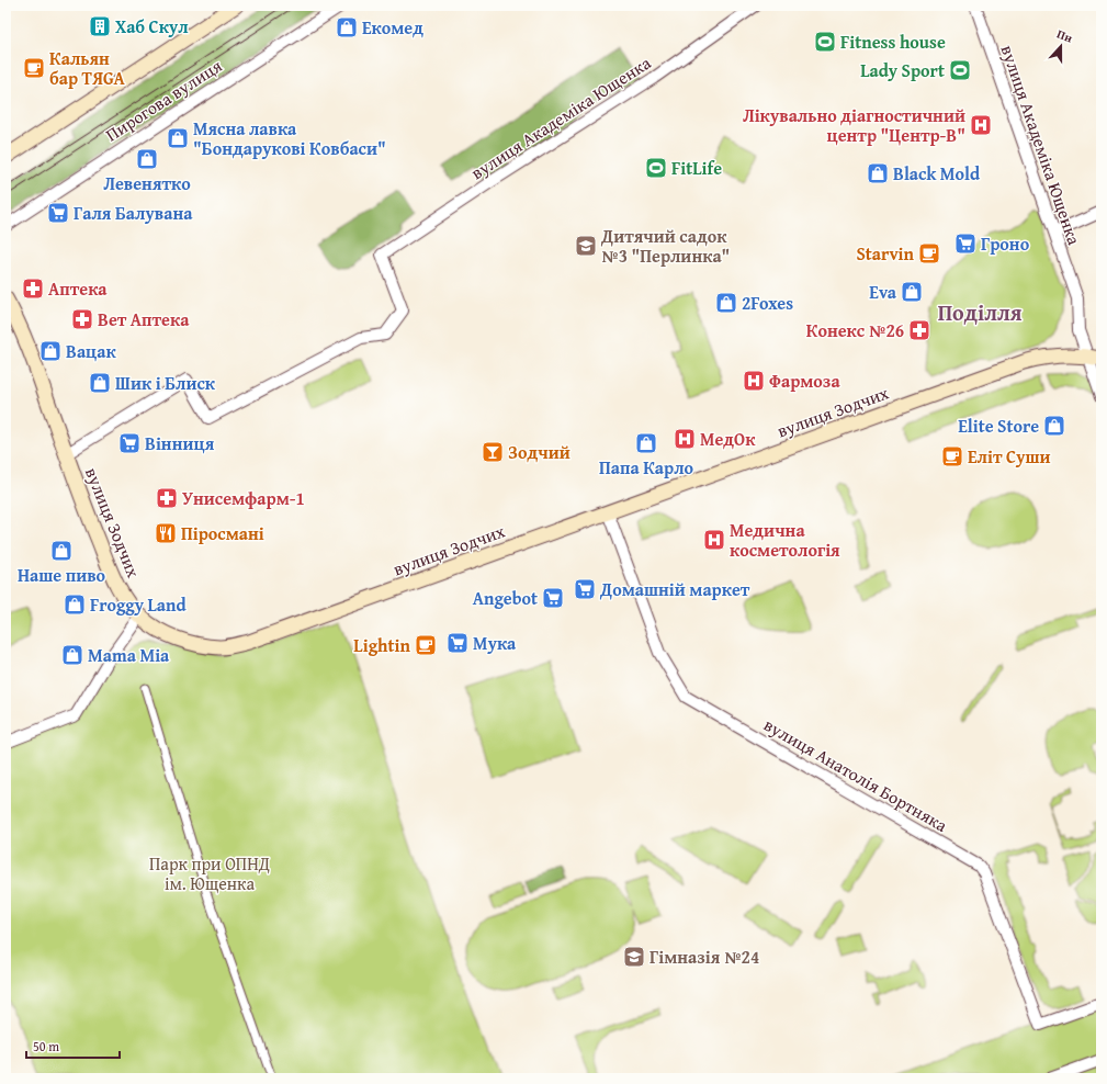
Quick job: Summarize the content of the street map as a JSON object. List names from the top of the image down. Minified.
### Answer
{"streets":{"main road":["вулиця Зодчих"],"street":["Пирогова вулиця","вулиця Академіка Ющенка","вулиця Анатолія Бортняка"]},"crossings":[["вулиця Академіка Ющенка","вулиця Зодчих"],["вулиця Зодчих","вулиця Анатолія Бортняка"]],"districts":["Поділля"],"parks":["Парк при ОПНД ім. Ющенка"],"places":{"building":["Хаб Скул"],"shop":["Екомед","Мясна лавка \"Бондарукові Ковбаси\"","Левенятко","Black Mold","Eva","2Foxes","Вацак","Шик і Блиск","Elite Store","Папа Карло","Наше пиво","Froggy Land","Mama Mia"],"sports":["Fitness house","Lady Sport","FitLife"],"cafe":["Кальян бар ТЯGA","Starvin","Еліт Суши","Lightin"],"hospital":["Лікувально діагностичний центр \"Центр-В\"","Фармоза","МедОк","Медична косметологія"],"supermarket":["Галя Балувана","Гроно","Вінниця","Домашній маркет","Angebot","Мука"],"school or university":["Дитячий садок №3 \"Перлинка\"","Гімназія №24"],"pharmacy":["Аптека","Вет Аптека","Конекс №26","Унисемфарм-1"],"bar":["Зодчий"],"restaurant":["Піросмані"]},"scale_bar":"50 m","north":"top"}
